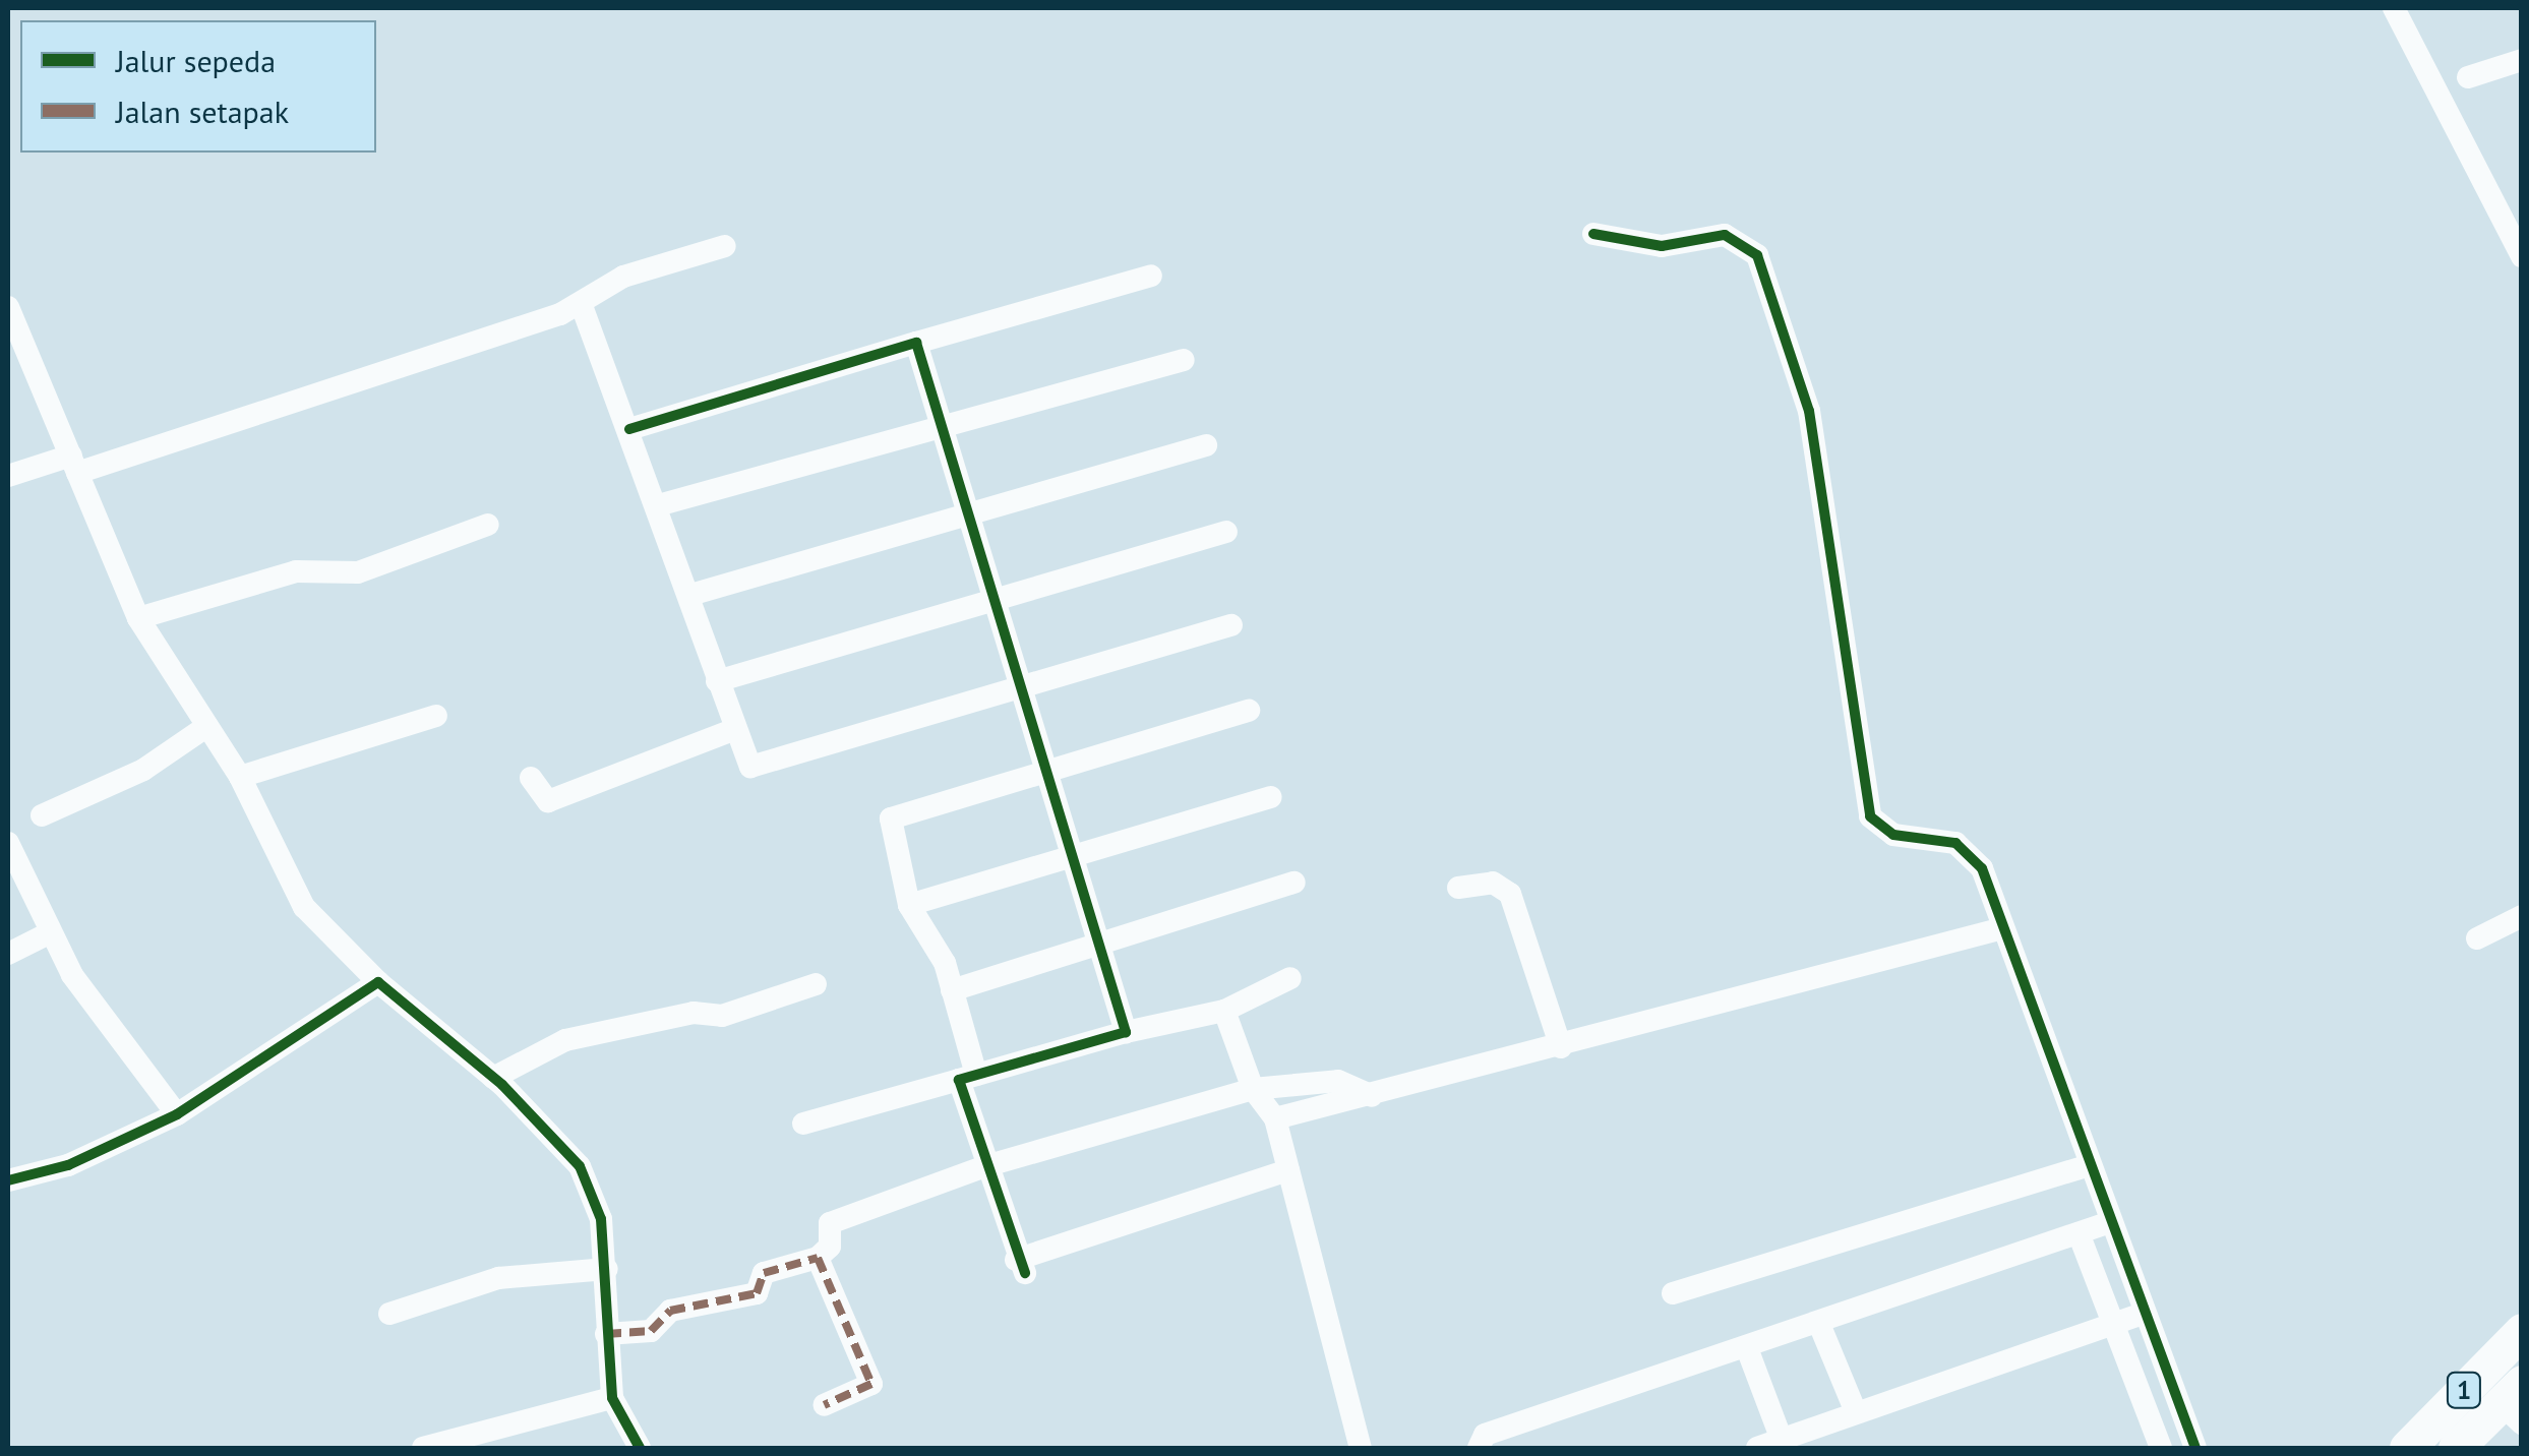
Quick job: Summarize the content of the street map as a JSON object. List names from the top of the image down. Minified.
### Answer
{"streets":{"highway":["1"]},"legend":["Jalur sepeda","Jalan setapak"]}
